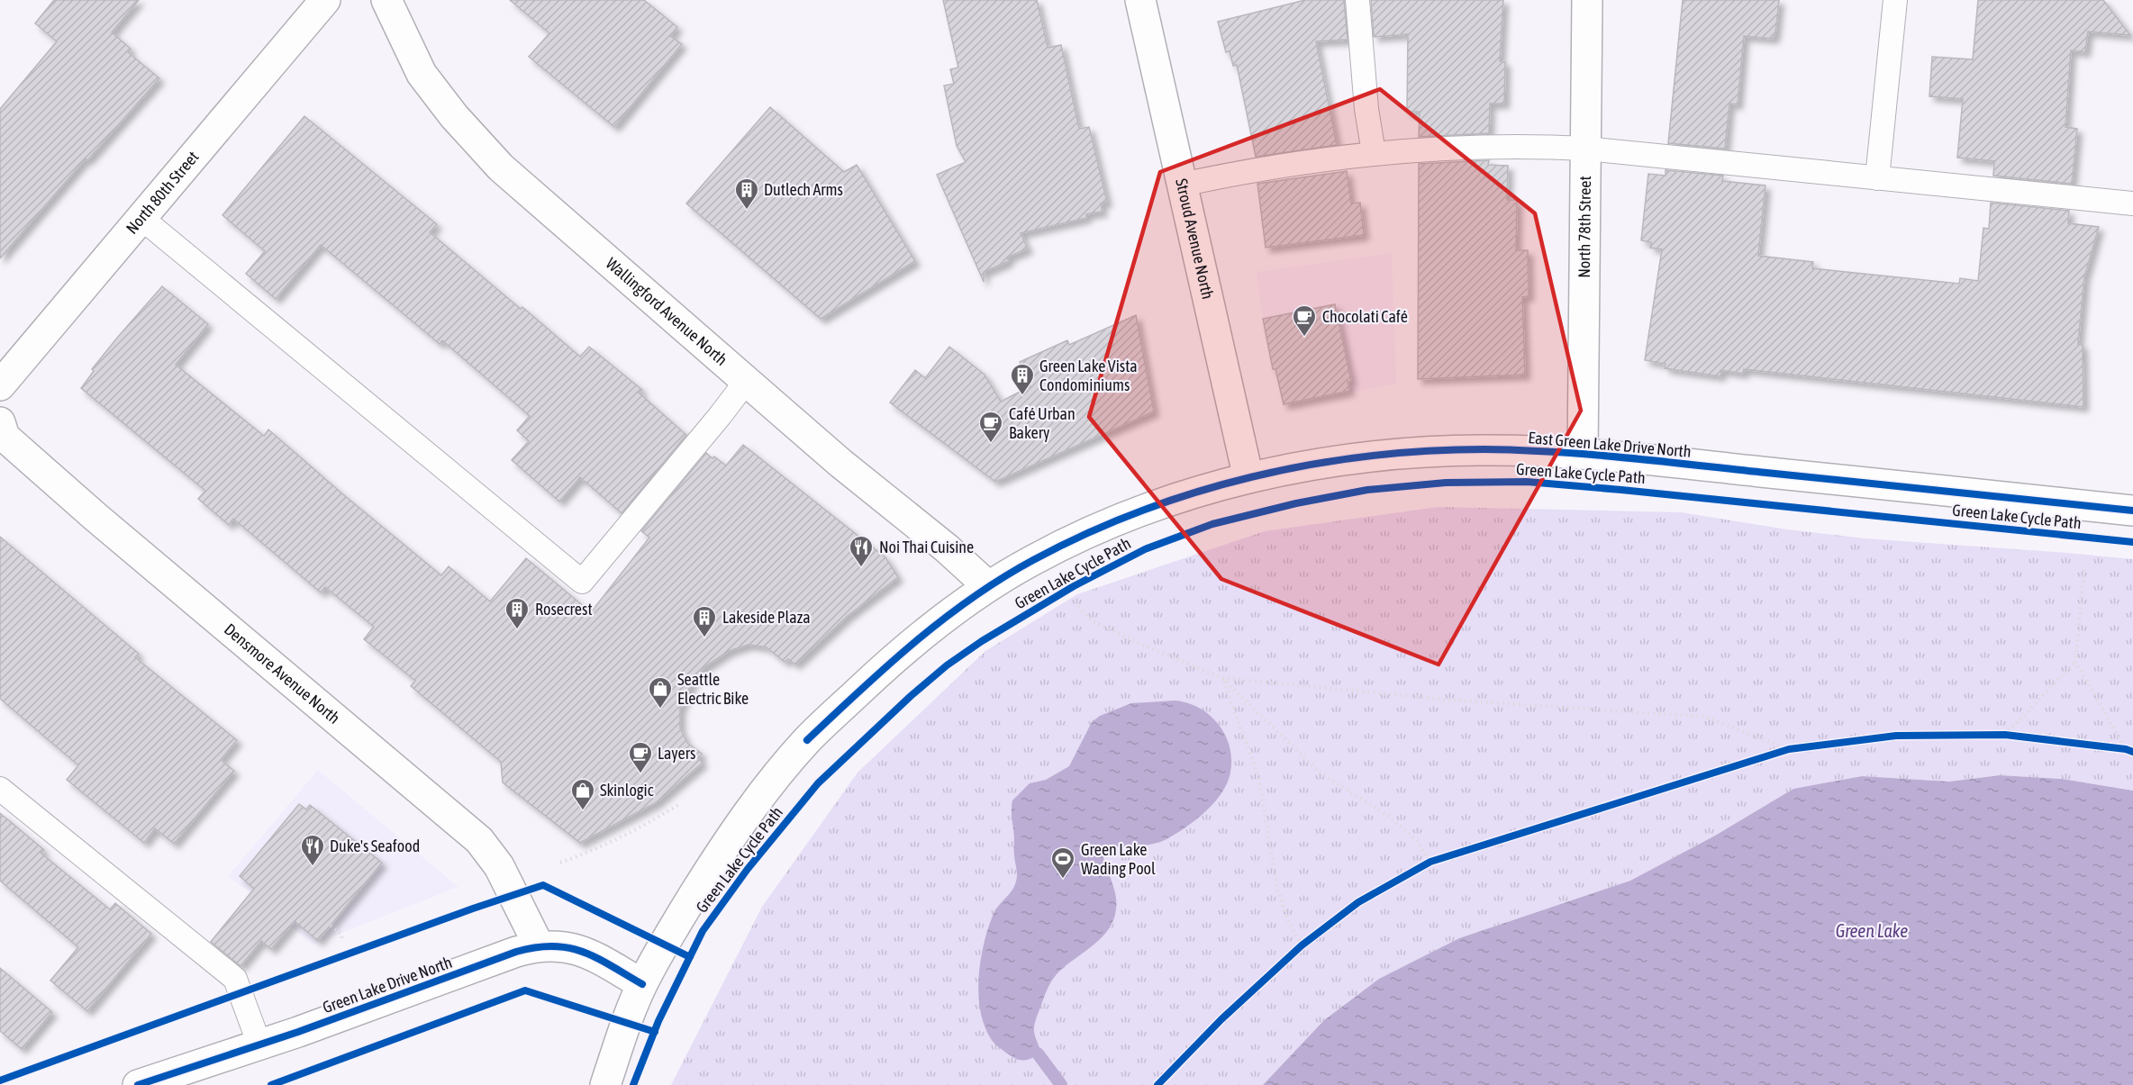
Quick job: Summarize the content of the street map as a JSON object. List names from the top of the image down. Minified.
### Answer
{"streets":{"street":["North 80th Street","North 78th Street","Stroud Avenue North","Wallingford Avenue North","East Green Lake Drive North","Densmore Avenue North","Green Lake Drive North"],"cycle path":["Green Lake Cycle Path"]},"crossings":[["North 78th Street","East Green Lake Drive North"],["Stroud Avenue North","East Green Lake Drive North"],["Wallingford Avenue North","East Green Lake Drive North"],["East Green Lake Drive North","Green Lake Drive North"],["Densmore Avenue North","Green Lake Drive North"]],"water":["Green Lake"],"places":{"building":["Dutlech Arms","Green Lake Vista Condominiums","Rosecrest","Lakeside Plaza"],"cafe":["Chocolati Café","Café Urban Bakery","Layers"],"restaurant":["Noi Thai Cuisine","Duke's Seafood"],"shop":["Seattle Electric Bike","Skinlogic"],"sports":["Green Lake Wading Pool"]}}
